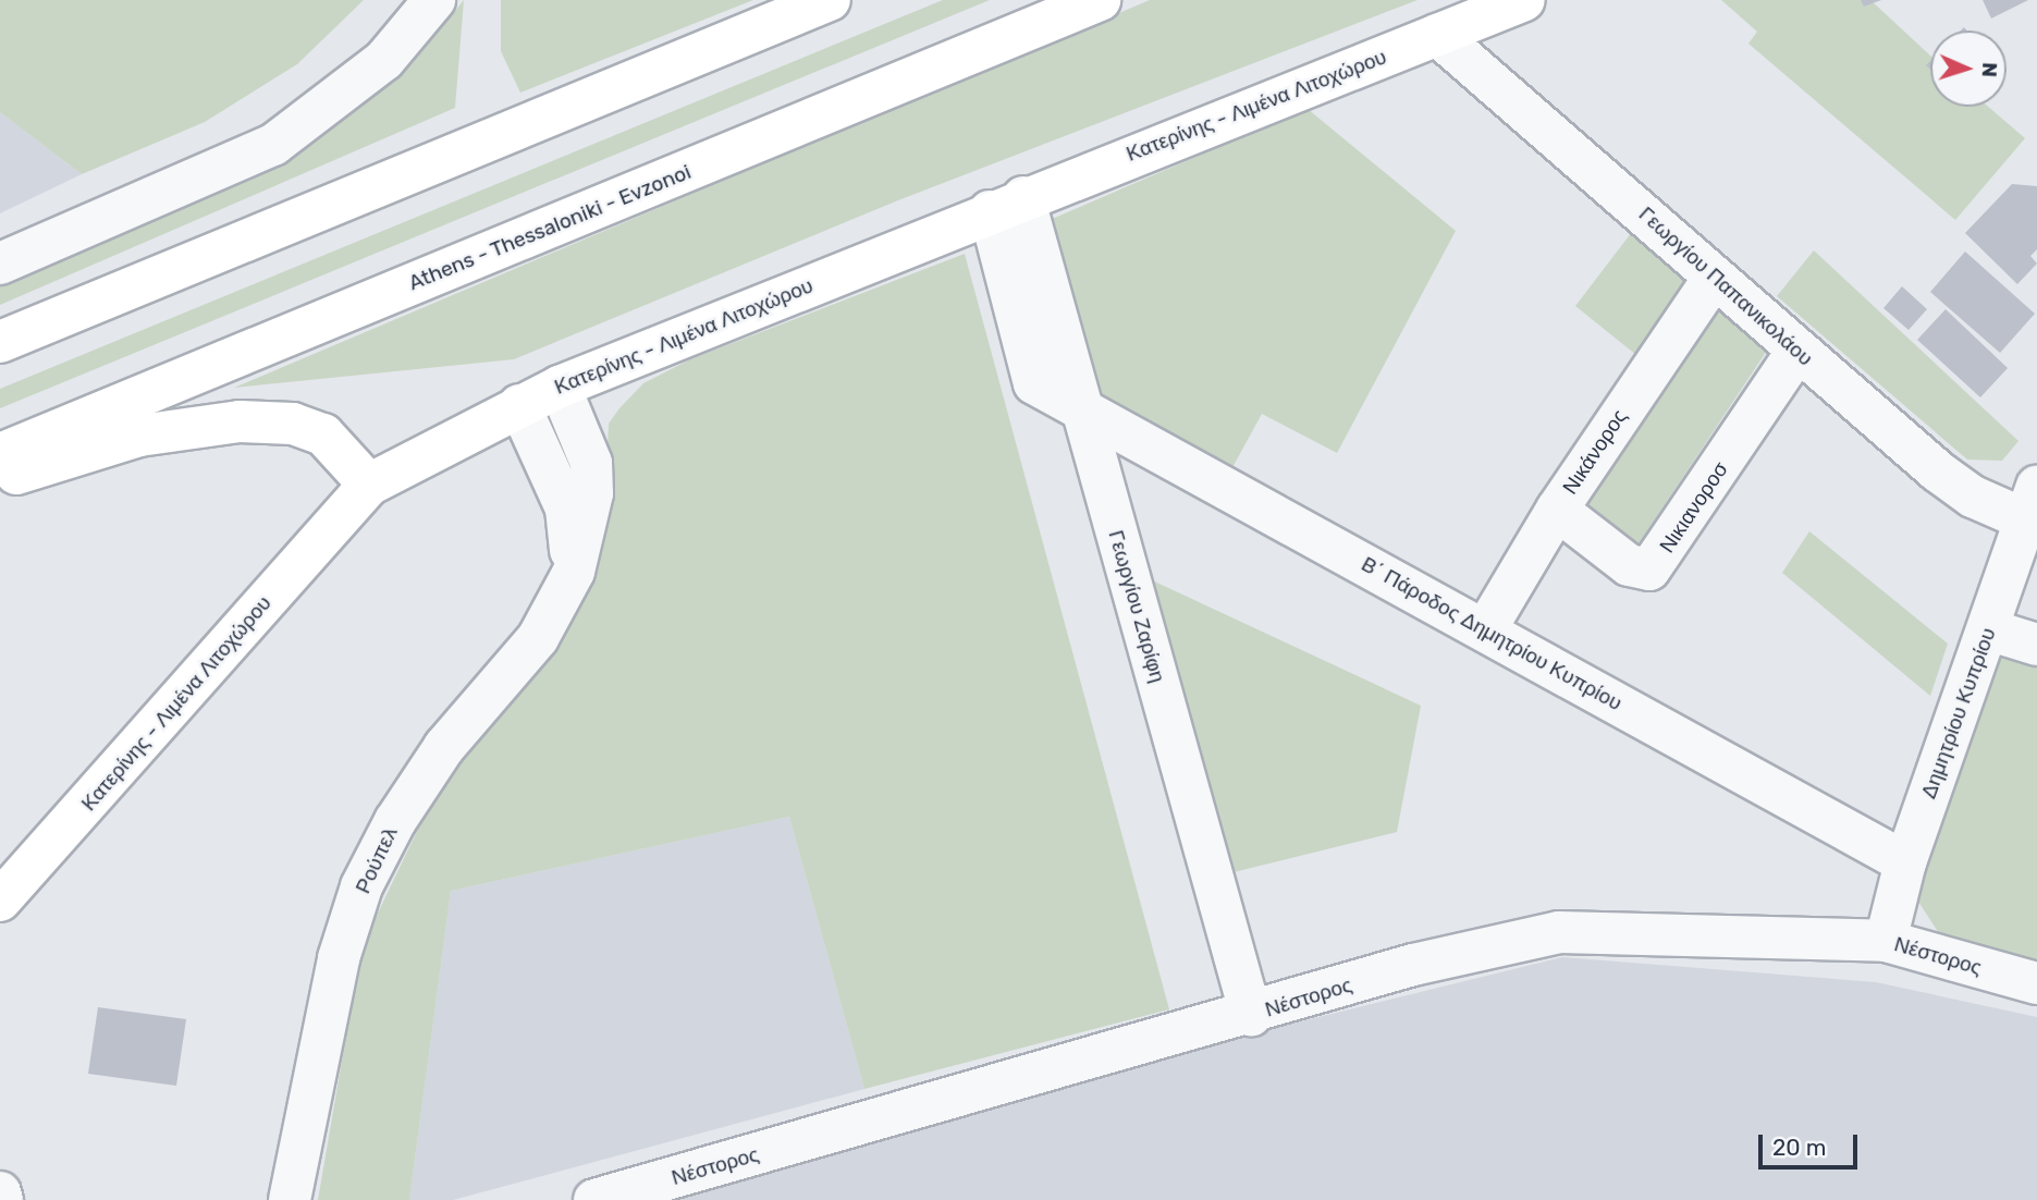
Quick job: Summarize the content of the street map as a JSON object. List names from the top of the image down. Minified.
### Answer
{"streets":{"main road":["Κατερίνης - Λιμένα Λιτοχώρου","Athens - Thessaloniki - Evzonoi"],"street":["Γεωργίου Παπανικολάου","Νικάνορος","Νικιανοροσ","Γεωργίου Ζαρίφη","Β΄ Πάροδος Δημητρίου Κυπρίου","Δημητρίου Κυπρίου","Ρούπελ","Νέστορος"]},"crossings":[["Κατερίνης - Λιμένα Λιτοχώρου","Γεωργίου Παπανικολάου"],["Κατερίνης - Λιμένα Λιτοχώρου","Γεωργίου Ζαρίφη"],["Κατερίνης - Λιμένα Λιτοχώρου","Β΄ Πάροδος Δημητρίου Κυπρίου"],["Κατερίνης - Λιμένα Λιτοχώρου","Ρούπελ"],["Γεωργίου Παπανικολάου","Νικάνορος"],["Γεωργίου Παπανικολάου","Νικιανοροσ"],["Γεωργίου Παπανικολάου","Δημητρίου Κυπρίου"],["Νικάνορος","Νικιανοροσ"],["Νικάνορος","Β΄ Πάροδος Δημητρίου Κυπρίου"],["Γεωργίου Ζαρίφη","Β΄ Πάροδος Δημητρίου Κυπρίου"],["Γεωργίου Ζαρίφη","Νέστορος"],["Β΄ Πάροδος Δημητρίου Κυπρίου","Δημητρίου Κυπρίου"],["Δημητρίου Κυπρίου","Νέστορος"]],"scale_bar":"20 m","north":"right"}
